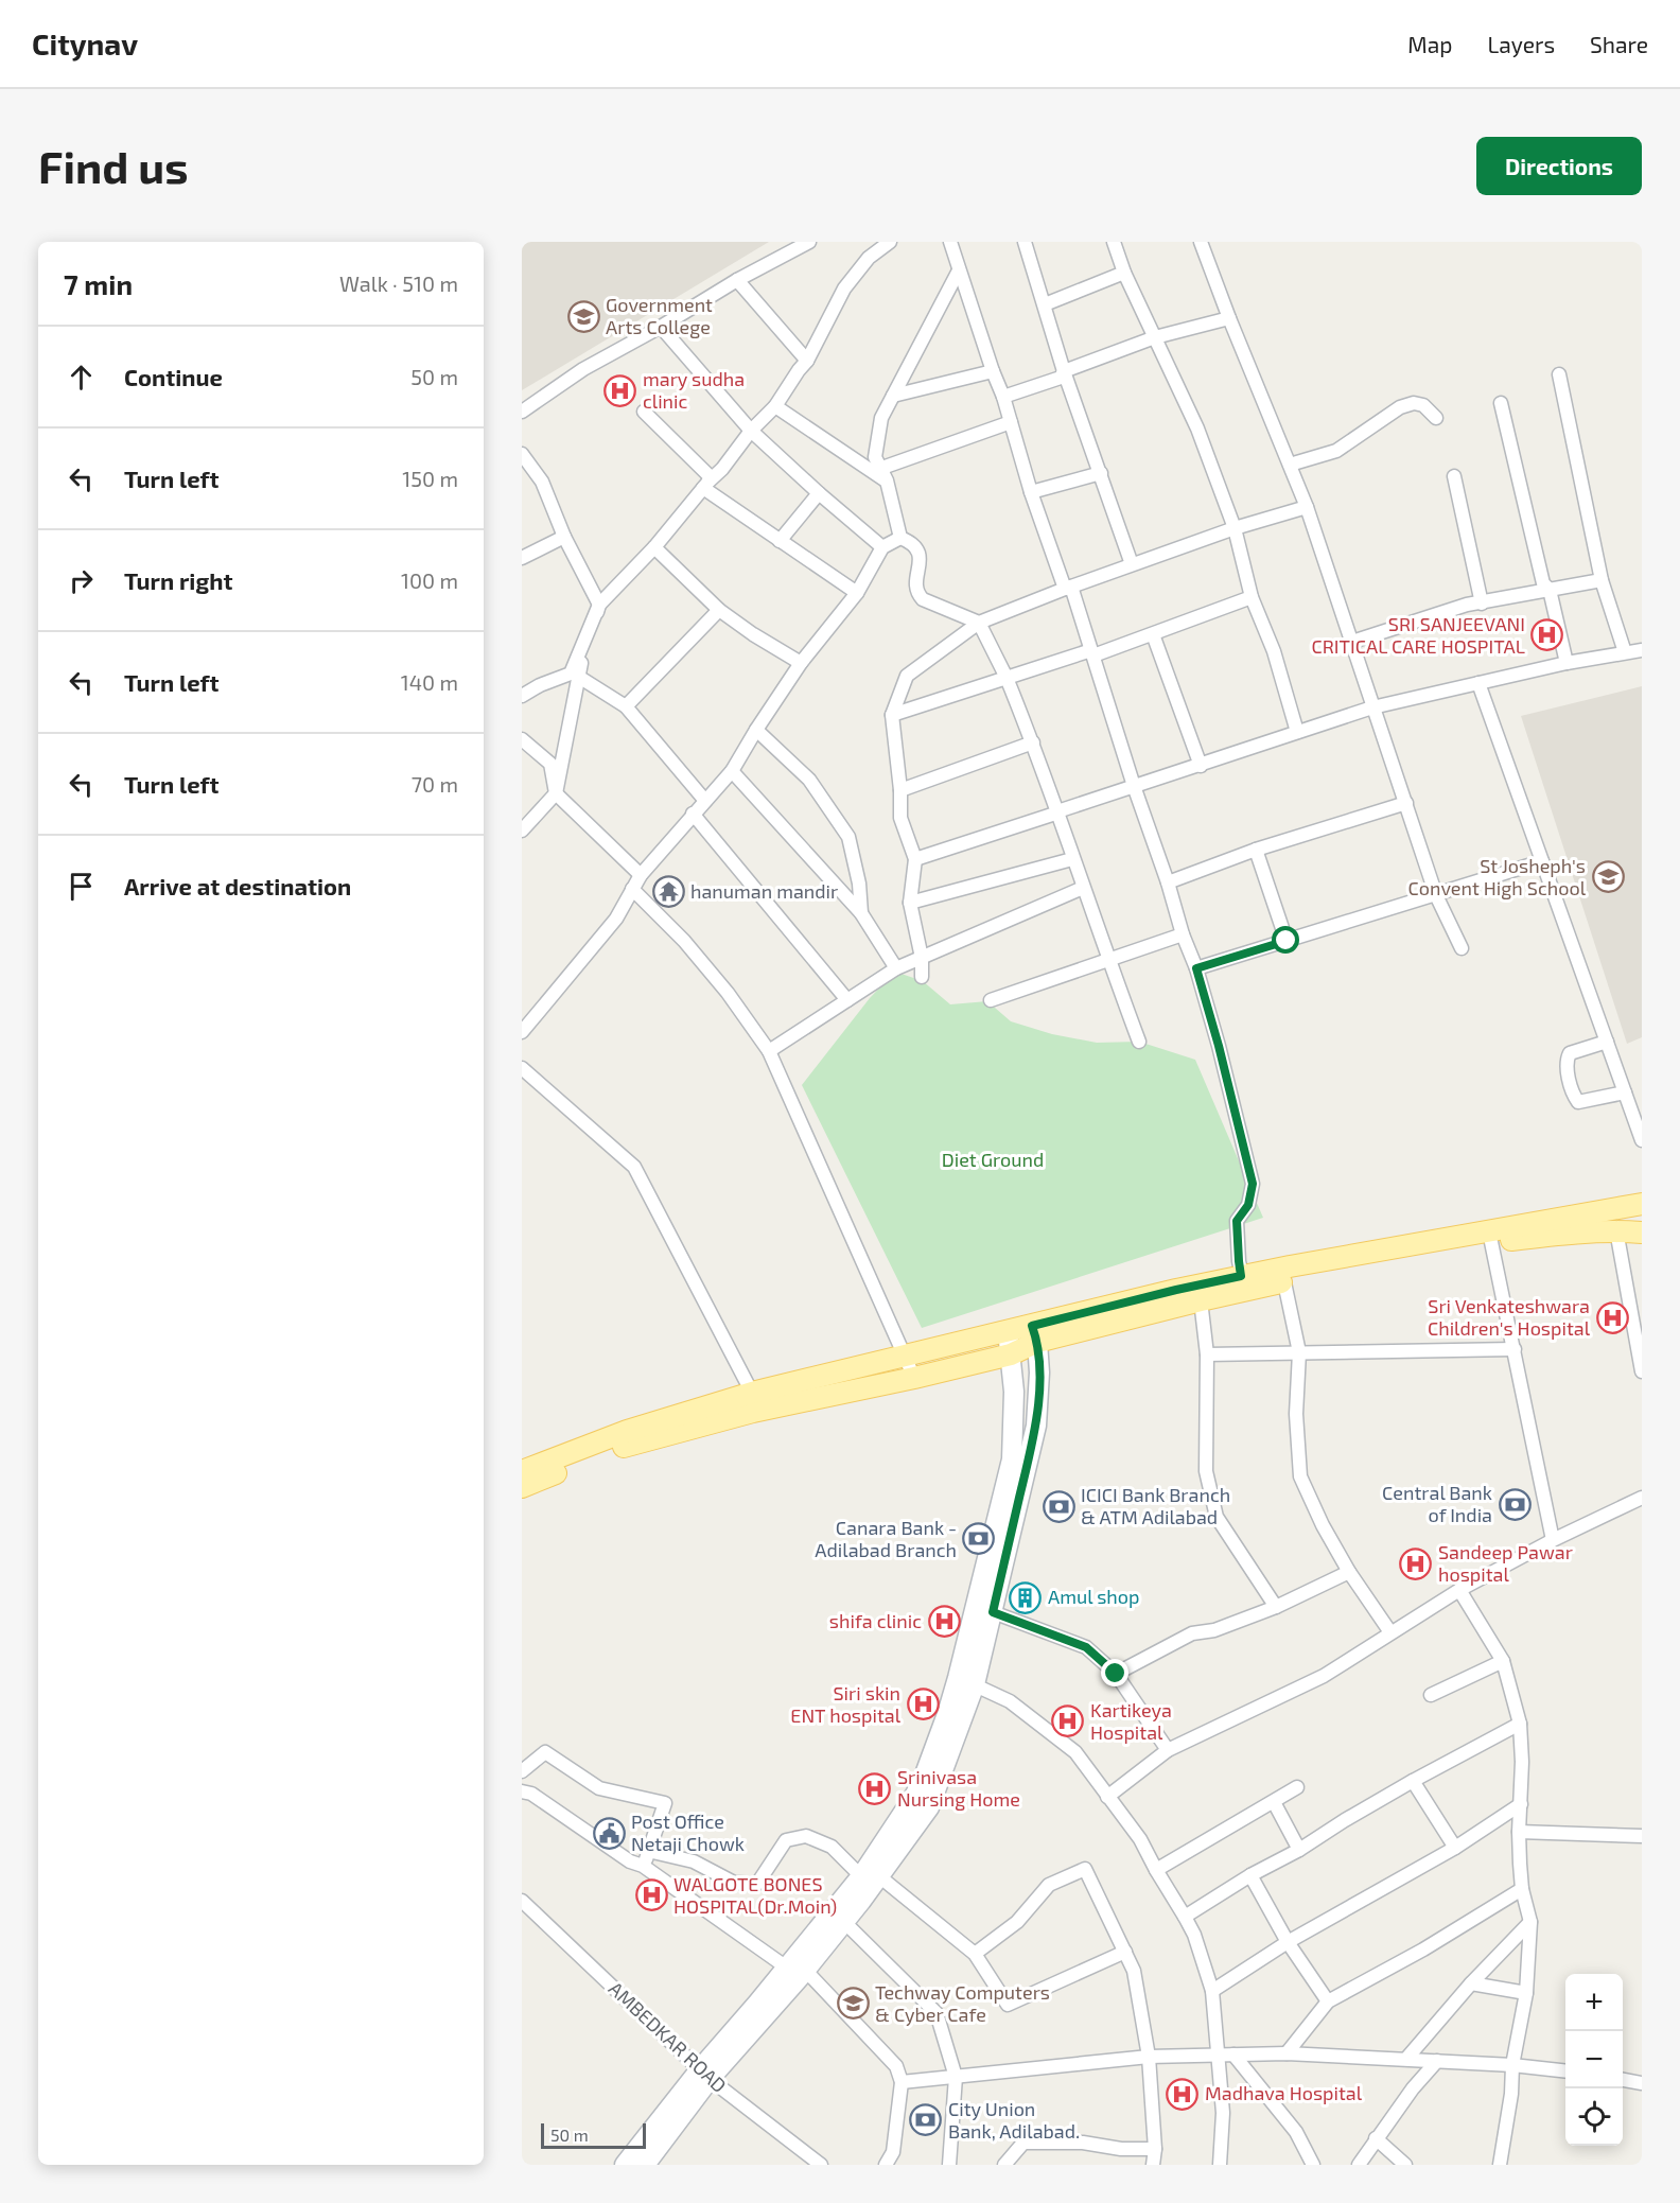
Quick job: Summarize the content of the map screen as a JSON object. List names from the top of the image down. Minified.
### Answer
{"streets":{"street":["AMBEDKAR ROAD"]},"parks":["Diet Ground"],"places":{"school or university":["Government Arts College","St Josheph's Convent High School","Techway Computers & Cyber Cafe"],"hospital":["mary sudha clinic","SRI SANJEEVANI CRITICAL CARE HOSPITAL","Sri Venkateshwara Children's Hospital","Sandeep Pawar hospital","shifa clinic","Siri skin ENT hospital","Kartikeya Hospital","Srinivasa Nursing Home","WALGOTE BONES HOSPITAL(Dr.Moin)","Madhava Hospital"],"temple":["hanuman mandir"],"bank":["Central Bank of India","ICICI Bank Branch & ATM Adilabad","Canara Bank - Adilabad Branch","City Union Bank, Adilabad."],"building":["Amul shop"],"public building":["Post Office Netaji Chowk"]},"scale_bar":"50 m","page":{"header":"Citynav","nav":["Map","Layers","Share"],"buttons":"Directions","title":"Find us","heading":["7 min","Walk · 510 m"],"list":[["Continue","50 m"],["Turn left","150 m"],["Turn right","100 m"],["Turn left","140 m"],["Turn left","70 m"],"Arrive at destination"],"map_buttons":["+","−"],"scale":"50 m"}}
